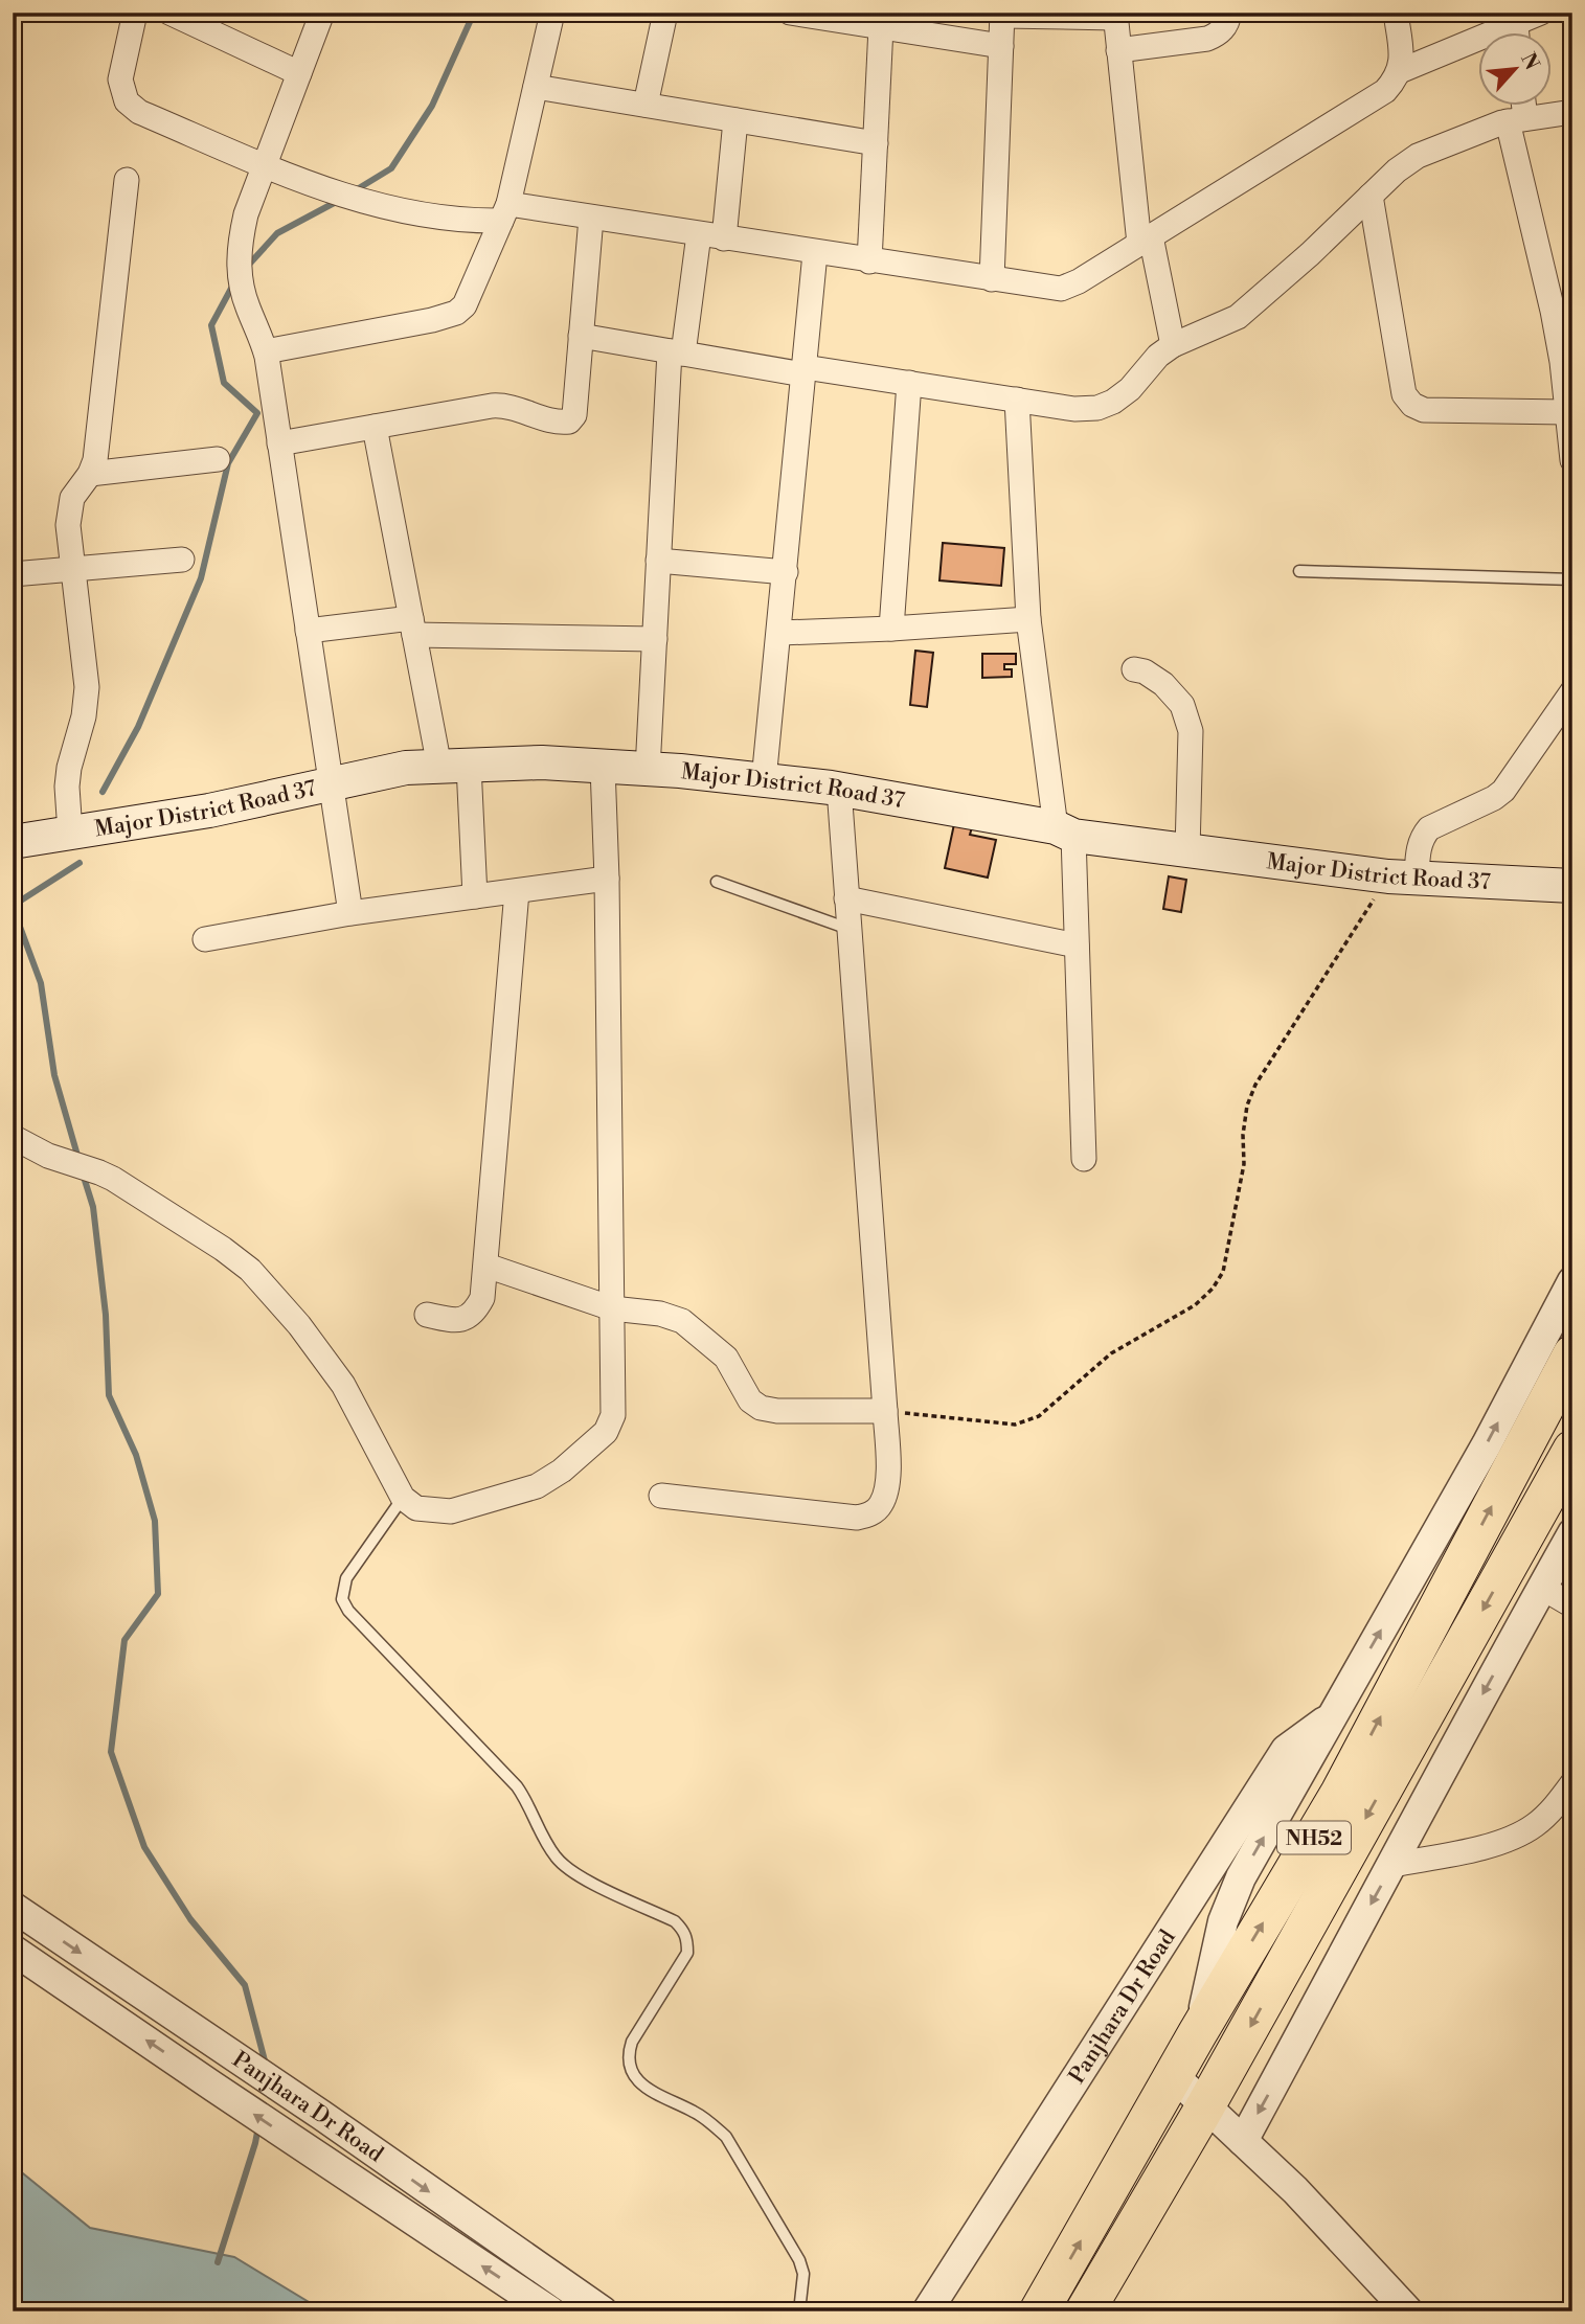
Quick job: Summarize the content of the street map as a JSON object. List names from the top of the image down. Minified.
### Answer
{"streets":{"highway":["NH52"],"main road":["Major District Road 37"],"street":["Panjhara Dr Road"]},"north":"top right"}
